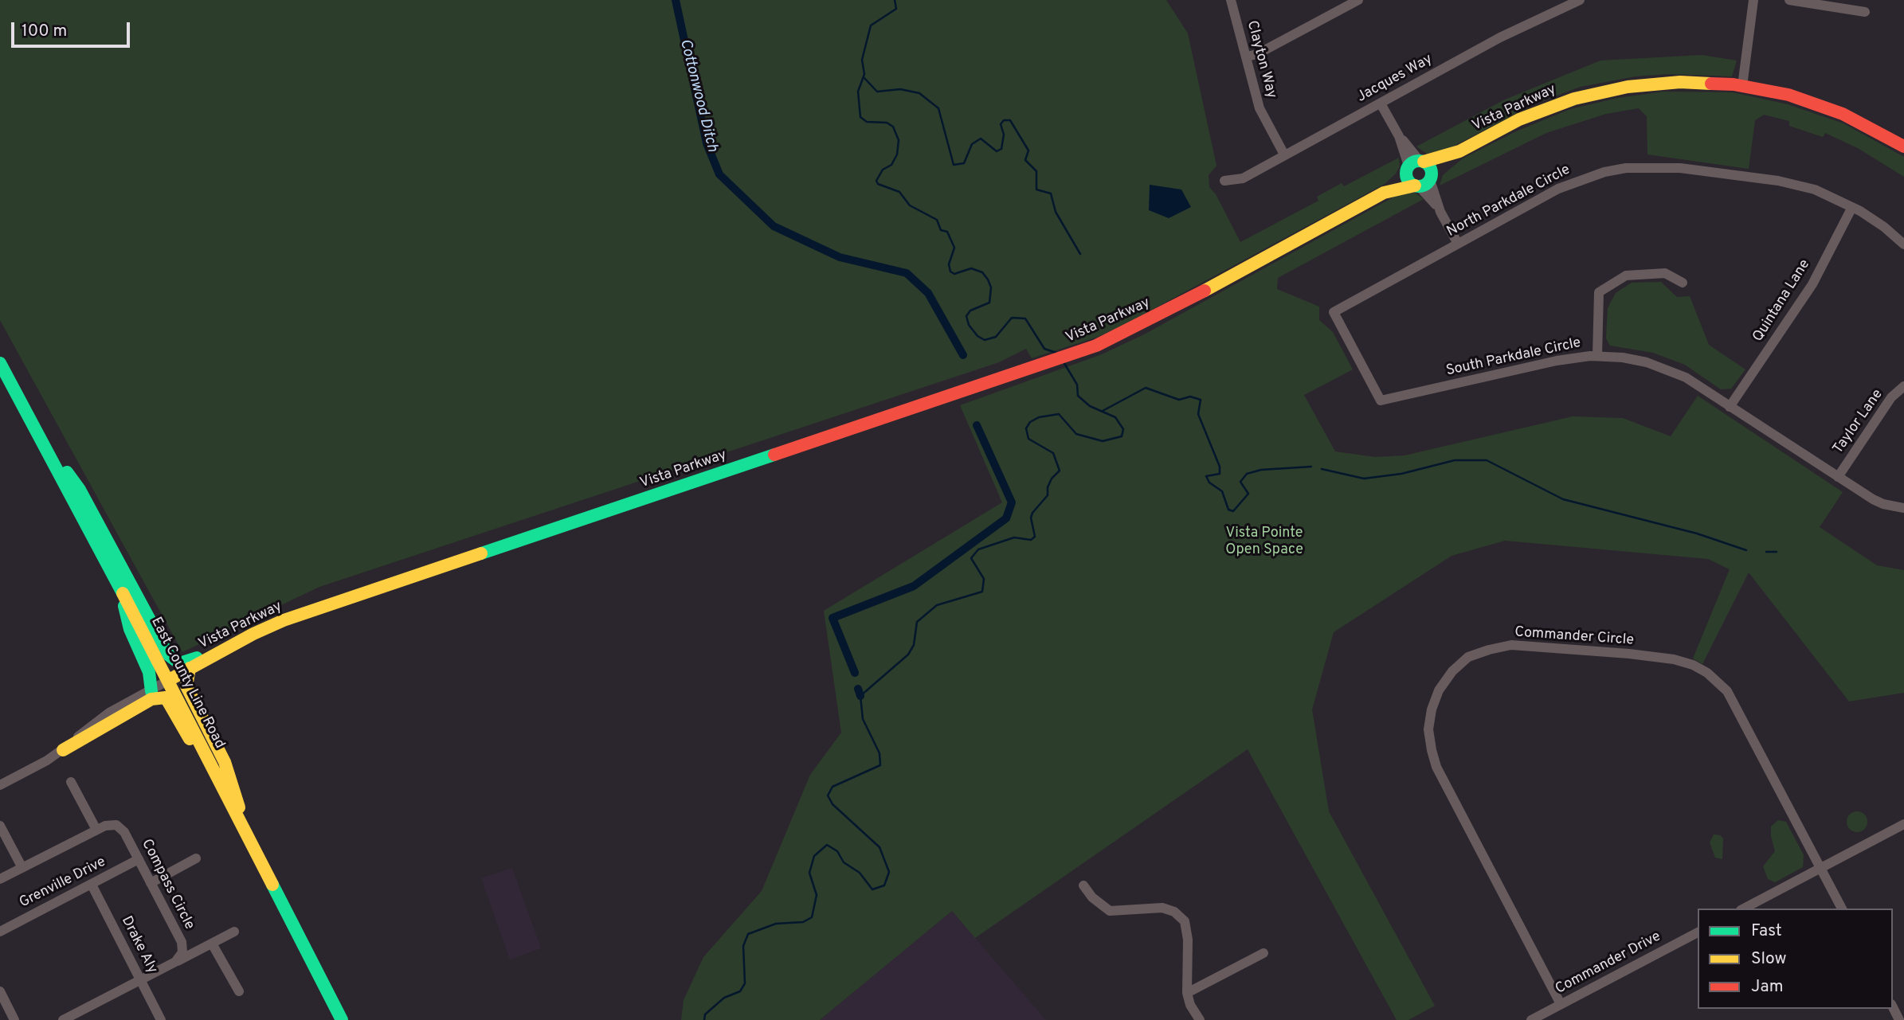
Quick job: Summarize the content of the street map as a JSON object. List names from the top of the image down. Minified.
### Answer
{"streets":{"street":["Clayton Way","Jacques Way","Vista Parkway","North Parkdale Circle","Quintana Lane","South Parkdale Circle","Taylor Lane","Commander Circle","East County Line Road","Grenville Drive","Compass Circle","Drake Aly","Commander Drive"]},"crossings":[["Clayton Way","Jacques Way"],["Vista Parkway","East County Line Road"],["North Parkdale Circle","Quintana Lane"],["North Parkdale Circle","South Parkdale Circle"],["Quintana Lane","South Parkdale Circle"],["South Parkdale Circle","Taylor Lane"],["Commander Circle","Commander Drive"],["Grenville Drive","Compass Circle"],["Grenville Drive","Drake Aly"]],"water":["Cottonwood Ditch"],"parks":["Vista Pointe Open Space"],"legend":["Fast","Slow","Jam"],"scale_bar":"100 m"}
